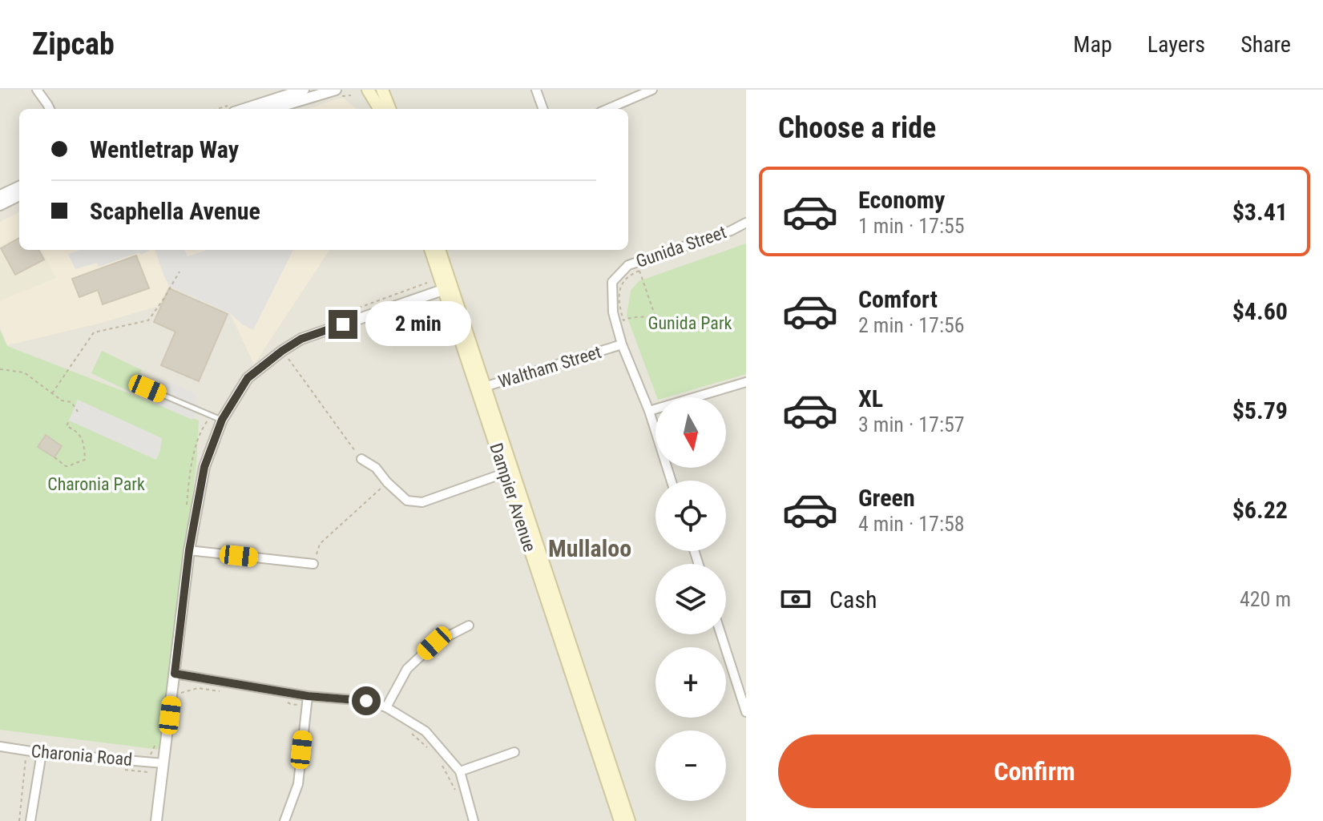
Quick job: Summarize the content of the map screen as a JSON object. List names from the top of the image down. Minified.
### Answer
{"streets":{"main road":["Dampier Avenue"],"street":["Gunida Street","Waltham Street","Charonia Road"]},"crossings":[["Gunida Street","Waltham Street"],["Waltham Street","Dampier Avenue"]],"districts":["Mullaloo"],"parks":["Gunida Park","Charonia Park"],"north":"bottom","page":{"header":"Zipcab","nav":["Map","Layers","Share"],"heading":"Choose a ride","banner":["Wentletrap Way","Scaphella Avenue"],"list":[{"name":"Economy","note":"1 min · 17:55","value":"$3.41"},{"name":"Comfort","note":"2 min · 17:56","value":"$4.60"},{"name":"XL","note":"3 min · 17:57","value":"$5.79"},{"name":"Green","note":"4 min · 17:58","value":"$6.22"}],"bubble":"2 min","map_buttons":["+","−"],"pay":["Cash","420 m"],"buttons":"Confirm"}}
